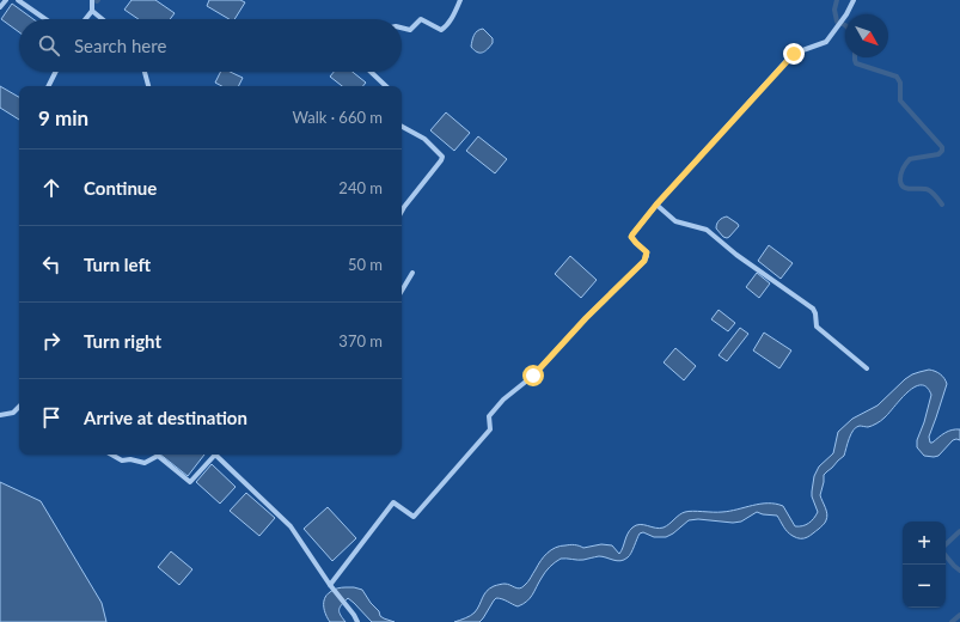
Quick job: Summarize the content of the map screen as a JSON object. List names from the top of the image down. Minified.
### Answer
{"north":"bottom right","page":{"search":"Search here","heading":["9 min","Walk · 660 m"],"list":[["Continue","240 m"],["Turn left","50 m"],["Turn right","370 m"],"Arrive at destination"],"map_buttons":["+","−"]}}
